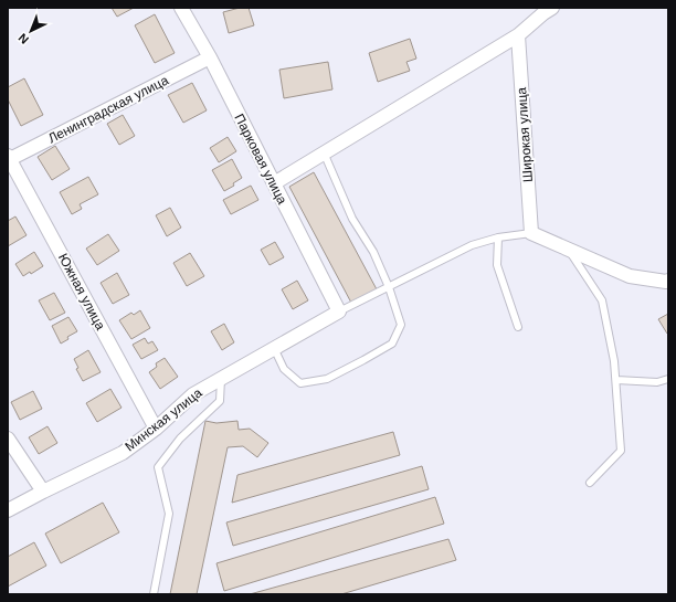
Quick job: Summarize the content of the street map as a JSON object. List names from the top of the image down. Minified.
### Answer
{"streets":{"street":["Ленинградская улица","Широкая улица","Парковая улица","Южная улица","Минская улица"]},"crossings":[["Ленинградская улица","Парковая улица"],["Ленинградская улица","Южная улица"],["Парковая улица","Минская улица"],["Южная улица","Минская улица"]],"north":"bottom left"}
